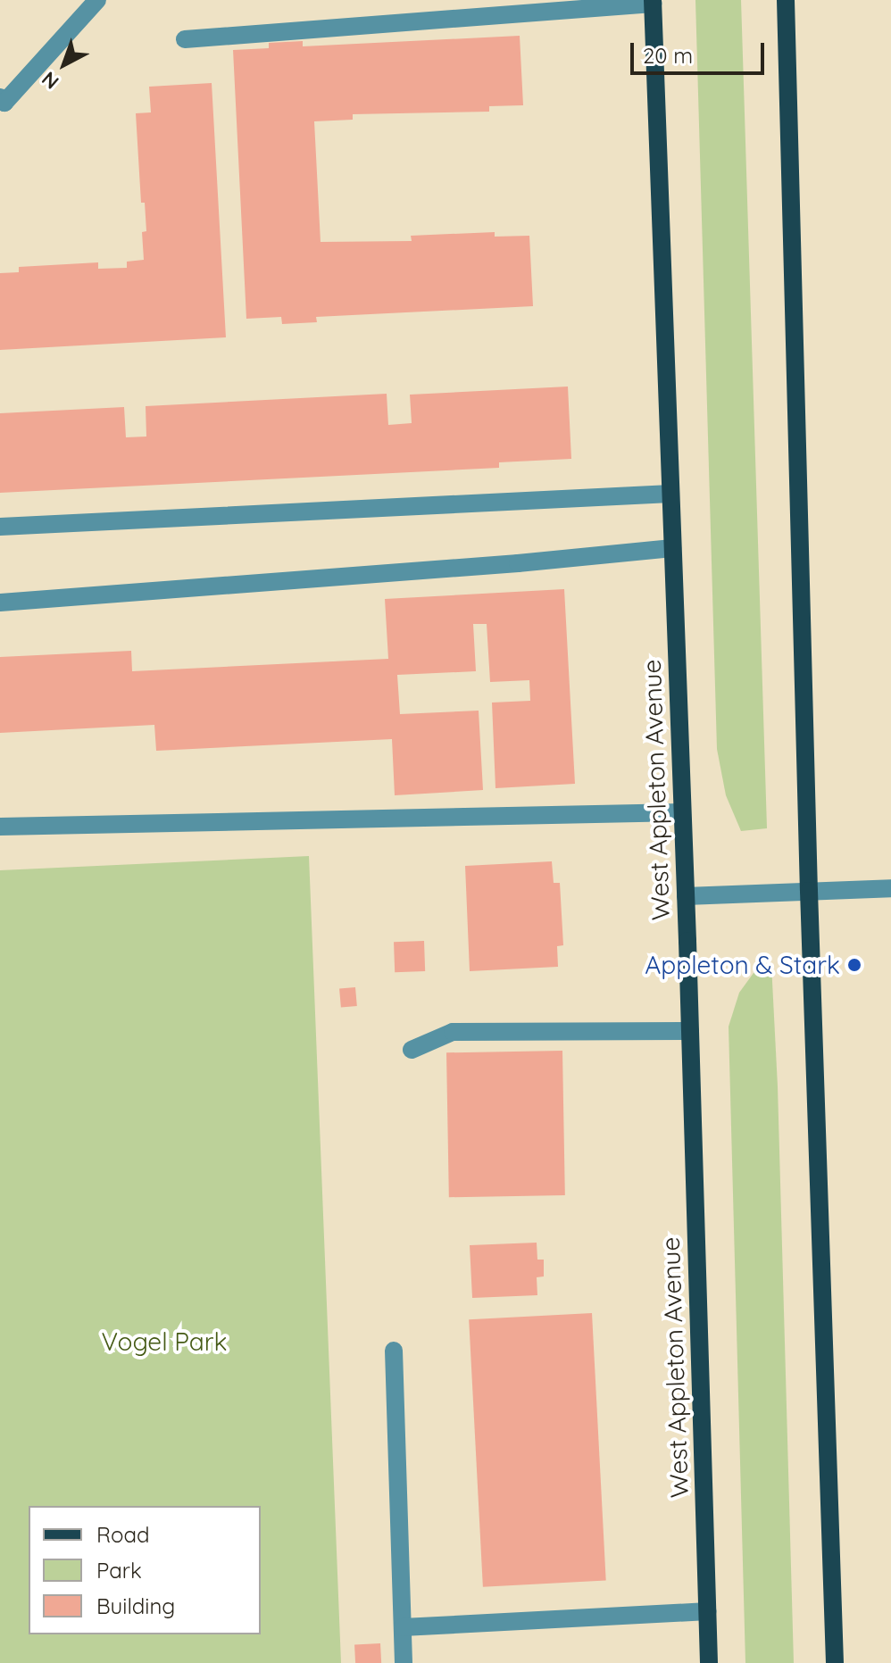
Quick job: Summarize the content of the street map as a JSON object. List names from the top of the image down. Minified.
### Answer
{"streets":{"main road":["West Appleton Avenue"]},"parks":["Vogel Park"],"places":["Appleton & Stark"],"legend":["Road","Park","Building"],"scale_bar":"20 m","north":"bottom left"}
